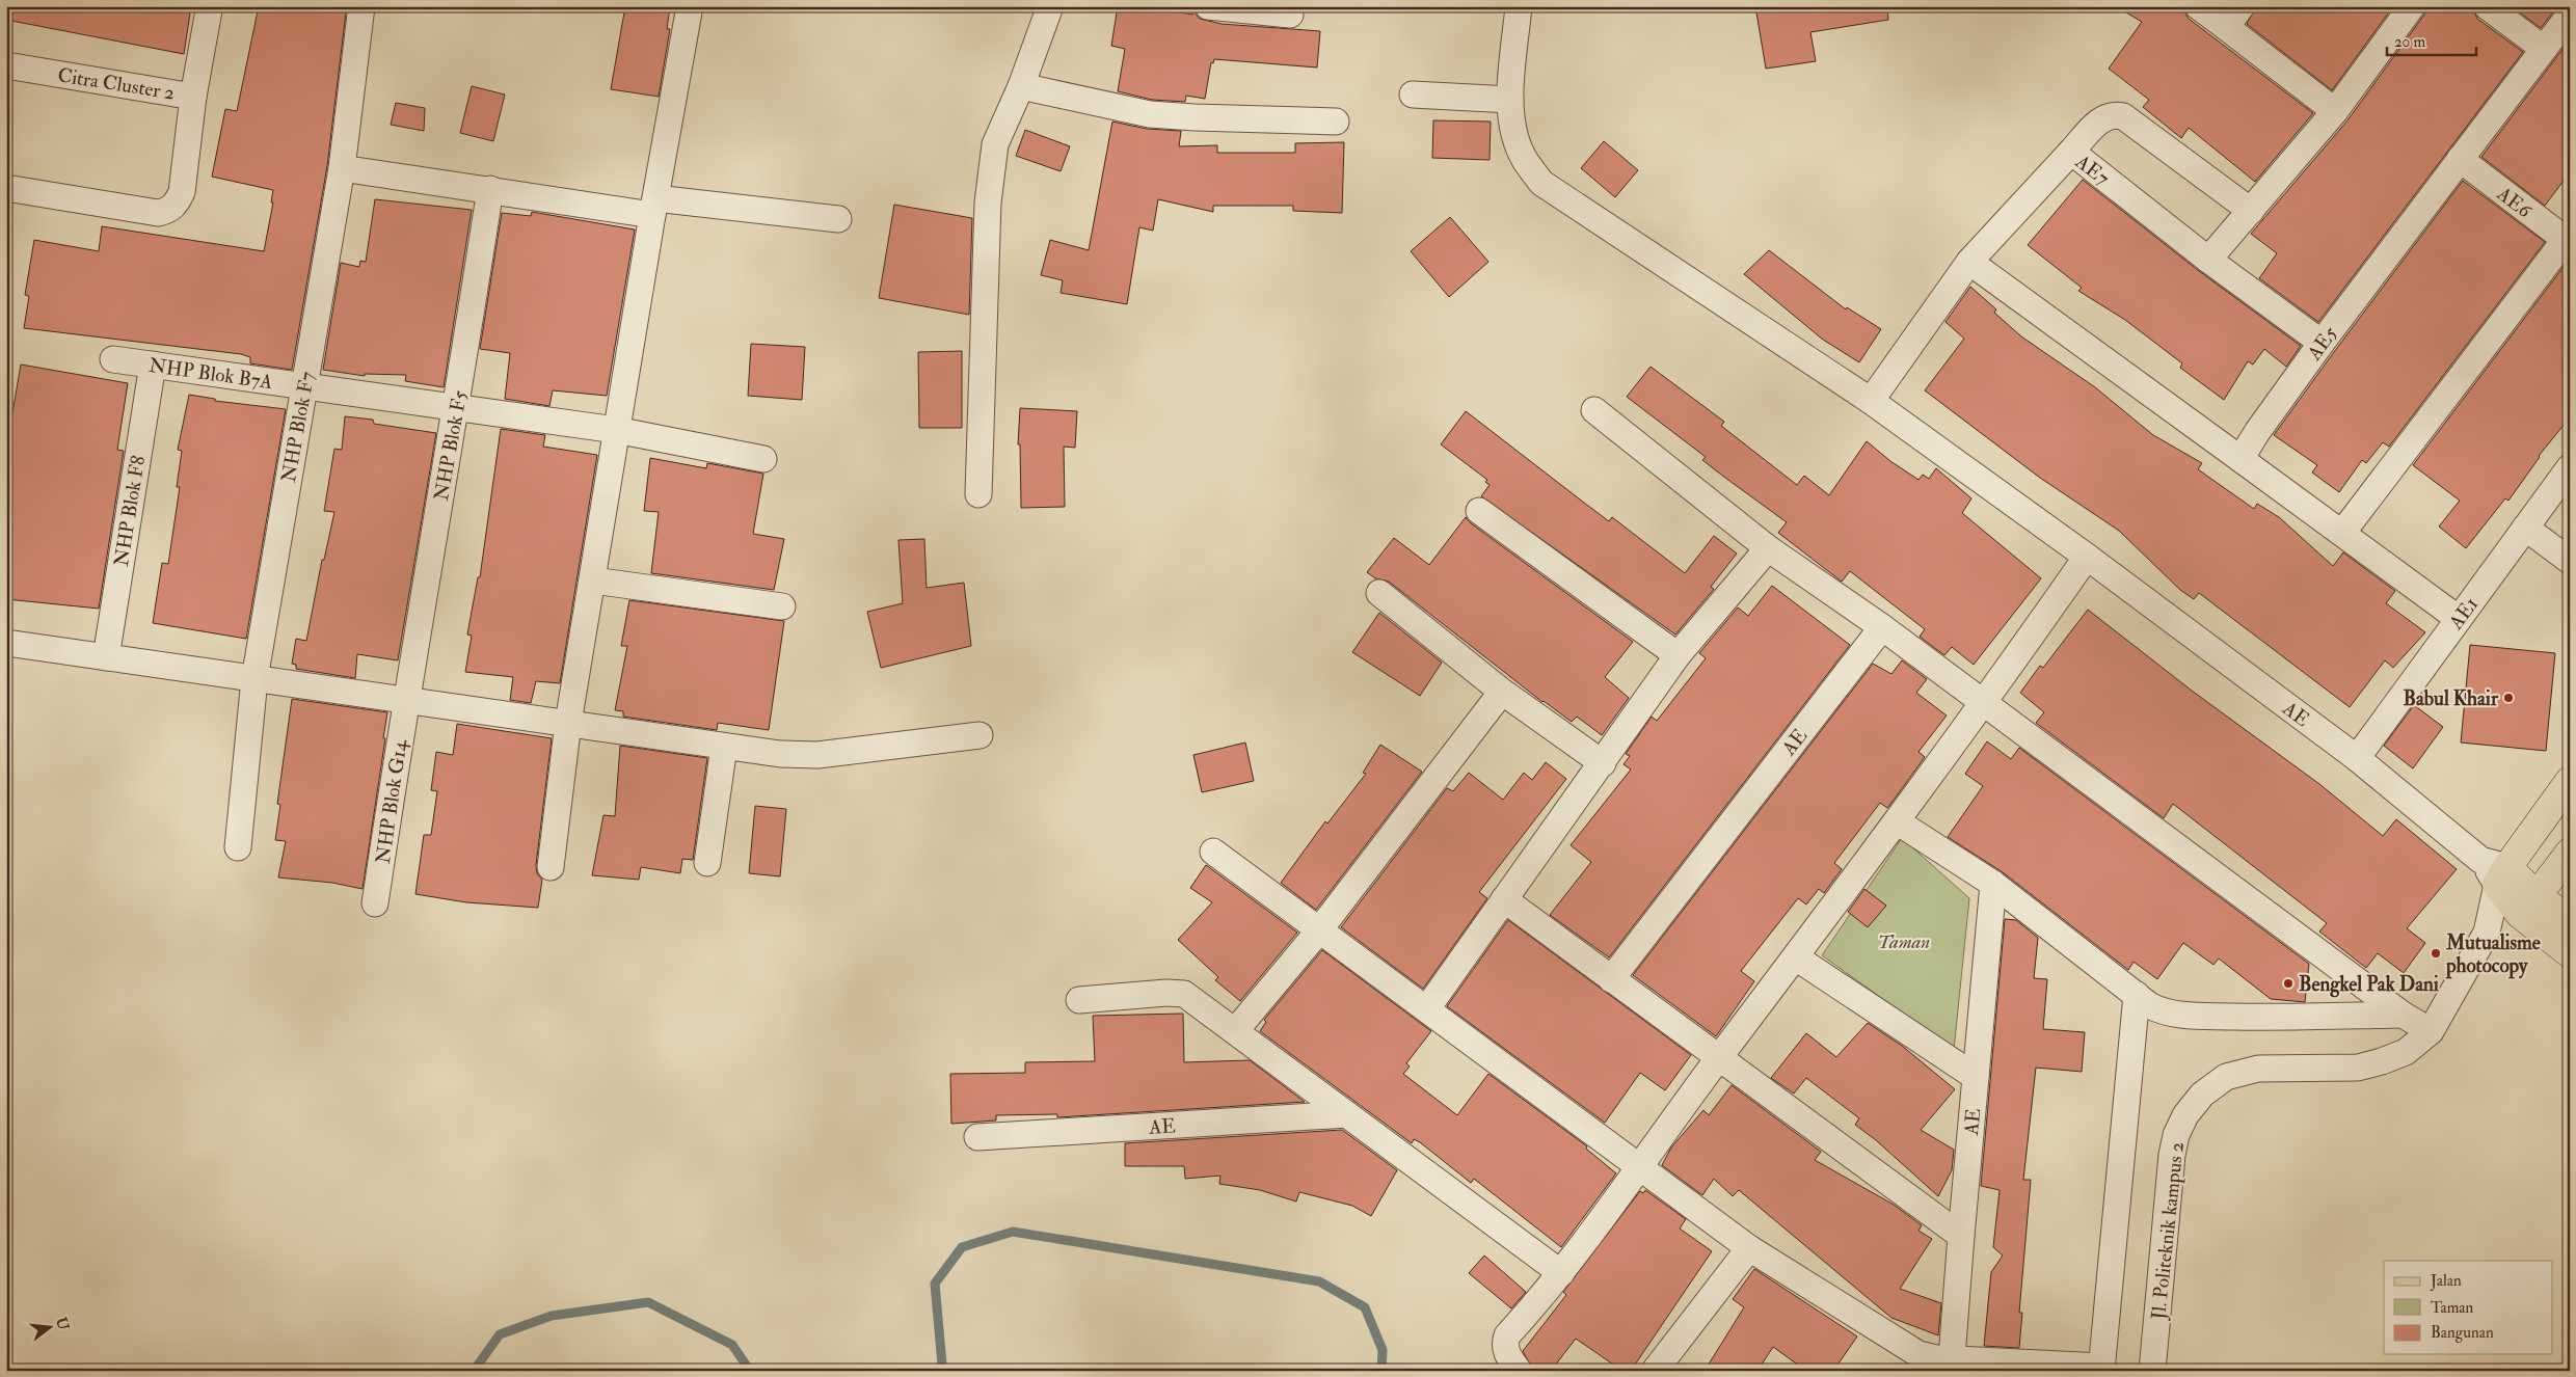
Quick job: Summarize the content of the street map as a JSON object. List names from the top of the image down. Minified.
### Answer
{"streets":{"street":["Citra Cluster 2","AE7","AE6","AE5","NHP Blok B7A","NHP Blok F7","NHP Blok F5","NHP Blok F8","AE1","AE","NHP Blok G14","Jl. Politeknik kampus 2"]},"crossings":[["AE7","AE5"],["AE7","AE"],["AE6","AE5"],["NHP Blok B7A","NHP Blok F7"],["NHP Blok B7A","NHP Blok F5"],["NHP Blok B7A","NHP Blok F8"],["NHP Blok F5","NHP Blok G14"],["AE1","AE"]],"parks":["Taman"],"places":["Babul Khair","Mutualisme photocopy","Bengkel Pak Dani"],"legend":["Jalan","Taman","Bangunan"],"scale_bar":"20 m","north":"right"}
